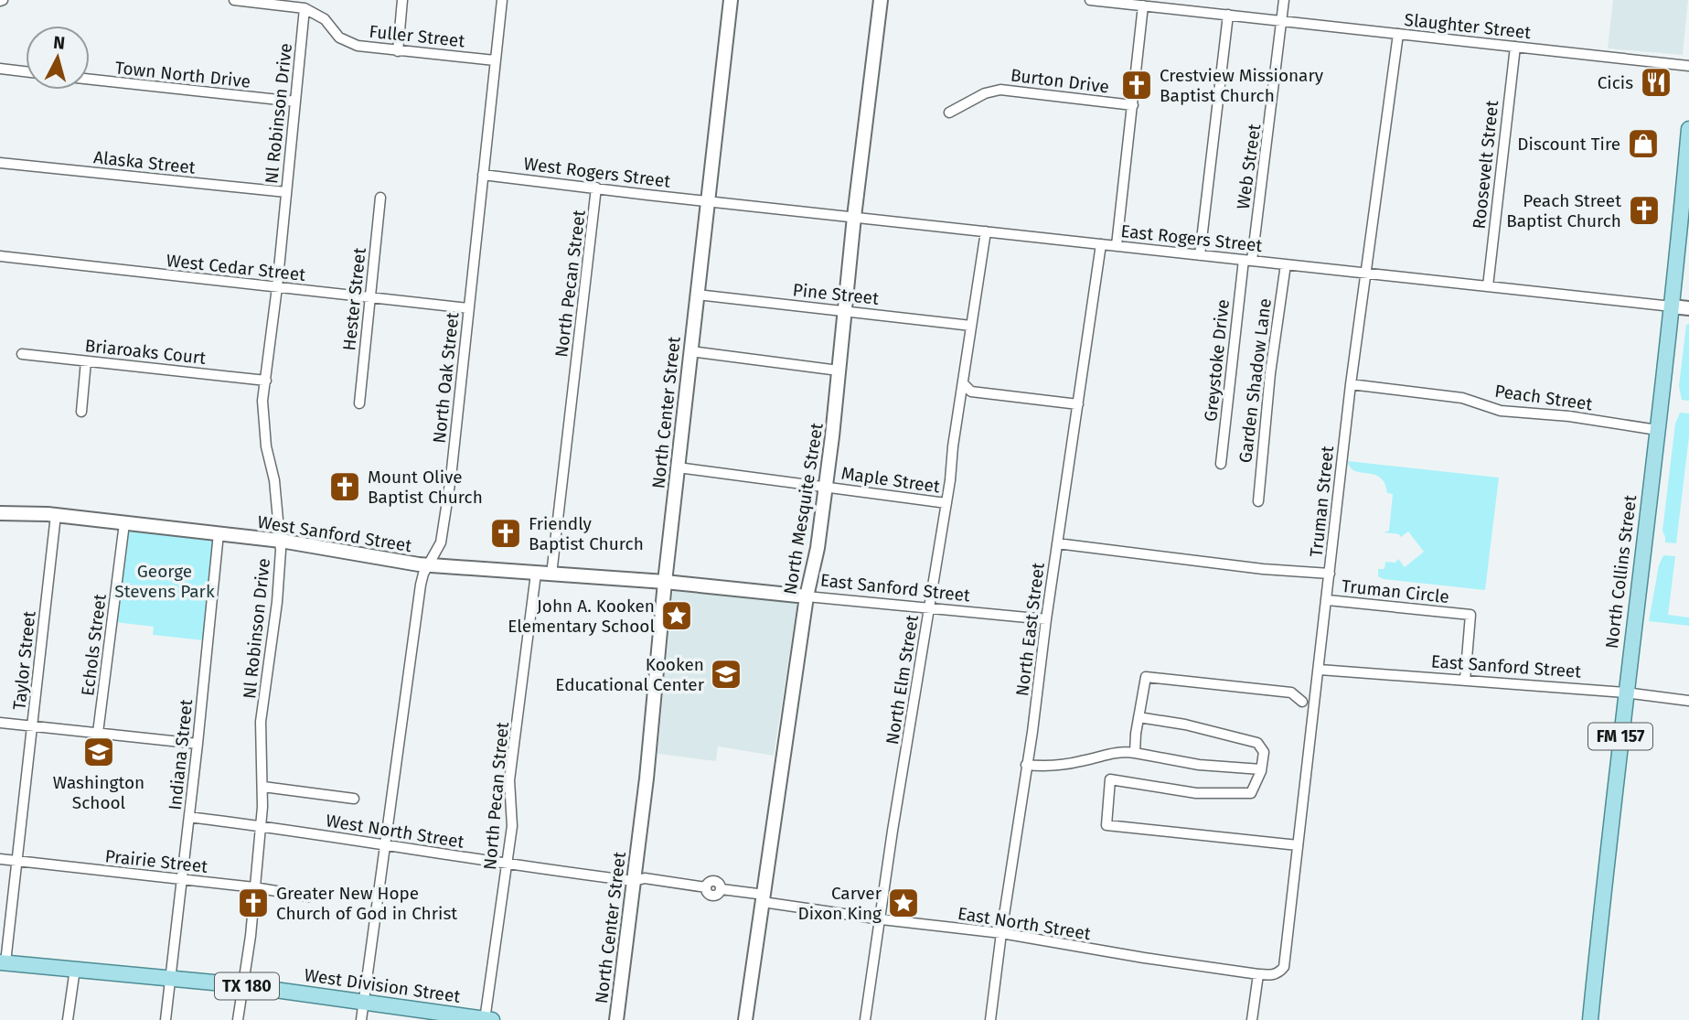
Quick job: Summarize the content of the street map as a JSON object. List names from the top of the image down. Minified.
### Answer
{"streets":{"main road":["North Center Street","North Mesquite Street","West Sanford Street","North Collins Street","East Sanford Street","FM 157","West Division Street","TX 180"],"street":["Slaughter Street","Fuller Street","Town North Drive","Burton Drive","Nl Robinson Drive","Alaska Street","Roosevelt Street","Web Street","West Rogers Street","East Rogers Street","West Cedar Street","North Pecan Street","Pine Street","Hester Street","Briaroaks Court","Greystoke Drive","North Oak Street","Garden Shadow Lane","Peach Street","Maple Street","Truman Street","Truman Circle","North East Street","Echols Street","Taylor Street","North Elm Street","Indiana Street","West North Street","Prairie Street","East North Street"]},"crossings":[["Slaughter Street","Roosevelt Street"],["Slaughter Street","Web Street"],["Slaughter Street","Truman Street"],["Fuller Street","Nl Robinson Drive"],["Fuller Street","North Oak Street"],["Town North Drive","Nl Robinson Drive"],["Nl Robinson Drive","Alaska Street"],["Nl Robinson Drive","West Cedar Street"],["Nl Robinson Drive","Briaroaks Court"],["Nl Robinson Drive","West Sanford Street"],["Nl Robinson Drive","West North Street"],["Nl Robinson Drive","Prairie Street"],["Nl Robinson Drive","West Division Street"],["Roosevelt Street","East Rogers Street"],["Web Street","East Rogers Street"],["Web Street","Greystoke Drive"],["West Rogers Street","East Rogers Street"],["West Rogers Street","North Pecan Street"],["West Rogers Street","North Oak Street"],["West Rogers Street","North Center Street"],["East Rogers Street","Greystoke Drive"],["East Rogers Street","Garden Shadow Lane"],["East Rogers Street","North Center Street"],["East Rogers Street","Truman Street"],["East Rogers Street","North Mesquite Street"],["East Rogers Street","North Collins Street"],["East Rogers Street","North East Street"],["East Rogers Street","North Elm Street"],["West Cedar Street","Hester Street"],["West Cedar Street","North Oak Street"],["North Pecan Street","West Sanford Street"],["North Pecan Street","West North Street"],["North Pecan Street","West Division Street"],["Pine Street","North Center Street"],["Pine Street","North Mesquite Street"],["Pine Street","North Elm Street"],["North Oak Street","West Sanford Street"],["North Oak Street","West North Street"],["North Oak Street","West Division Street"],["Peach Street","Truman Street"],["Peach Street","North Collins Street"],["North Center Street","Maple Street"],["North Center Street","West Sanford Street"],["North Center Street","East Sanford Street"],["North Center Street","West North Street"],["North Center Street","East North Street"],["Maple Street","North Mesquite Street"],["Maple Street","North Elm Street"],["Truman Street","East Sanford Street"],["Truman Street","Truman Circle"],["Truman Street","East North Street"],["North Mesquite Street","East Sanford Street"],["North Mesquite Street","East North Street"],["West Sanford Street","East Sanford Street"],["West Sanford Street","Echols Street"],["West Sanford Street","Taylor Street"],["West Sanford Street","Indiana Street"],["North Collins Street","East Sanford Street"],["East Sanford Street","Truman Circle"],["East Sanford Street","North East Street"],["East Sanford Street","North Elm Street"],["North East Street","East North Street"],["Taylor Street","Prairie Street"],["Taylor Street","West Division Street"],["North Elm Street","East North Street"],["Indiana Street","West North Street"],["Indiana Street","Prairie Street"],["Indiana Street","West Division Street"],["West North Street","East North Street"]],"parks":["George Stevens Park"],"places":{"restaurant":["Cicis"],"church":["Crestview Missionary Baptist Church","Peach Street Baptist Church","Mount Olive Baptist Church","Friendly Baptist Church","Greater New Hope Church of God in Christ"],"shop":["Discount Tire"],"place":["John A. Kooken Elementary School","Carver Dixon King"],"school or university":["Kooken Educational Center","Washington School"]},"north":"top"}
